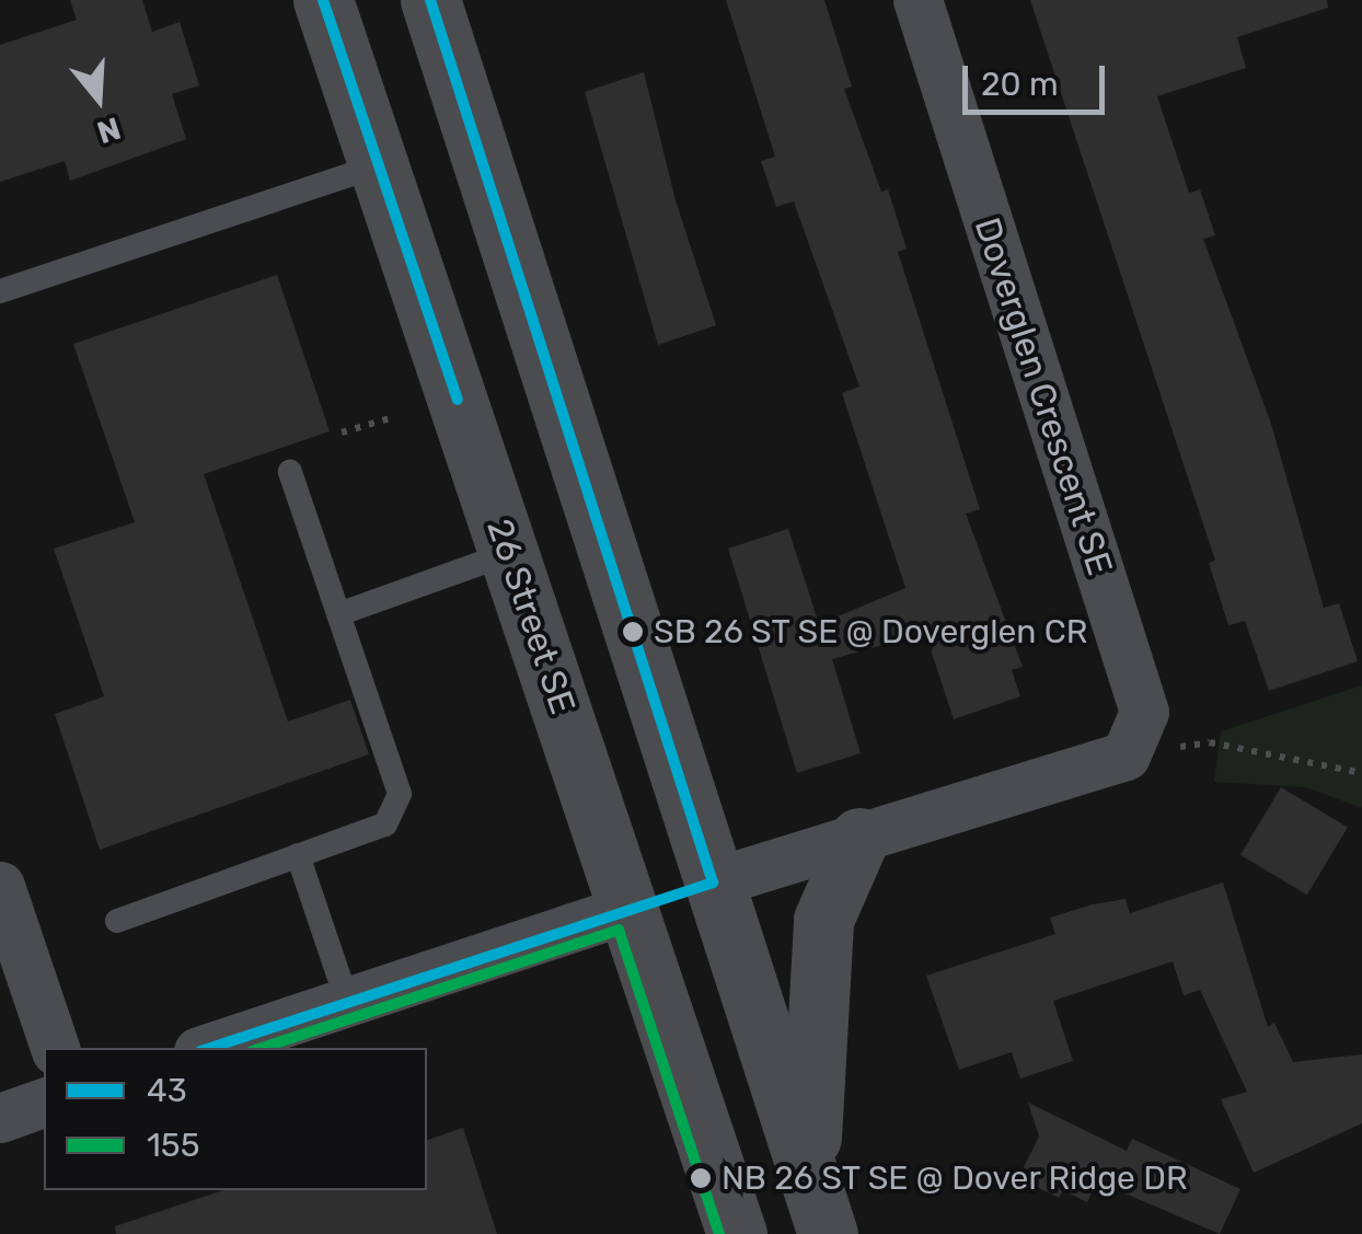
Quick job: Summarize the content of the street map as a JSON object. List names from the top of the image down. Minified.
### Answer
{"streets":{"street":["Doverglen Crescent SE","26 Street SE"]},"places":["SB 26 ST SE @ Doverglen CR","NB 26 ST SE @ Dover Ridge DR"],"lines":["transit line 43","transit line 155"],"legend":["43","155"],"scale_bar":"20 m","north":"bottom"}
